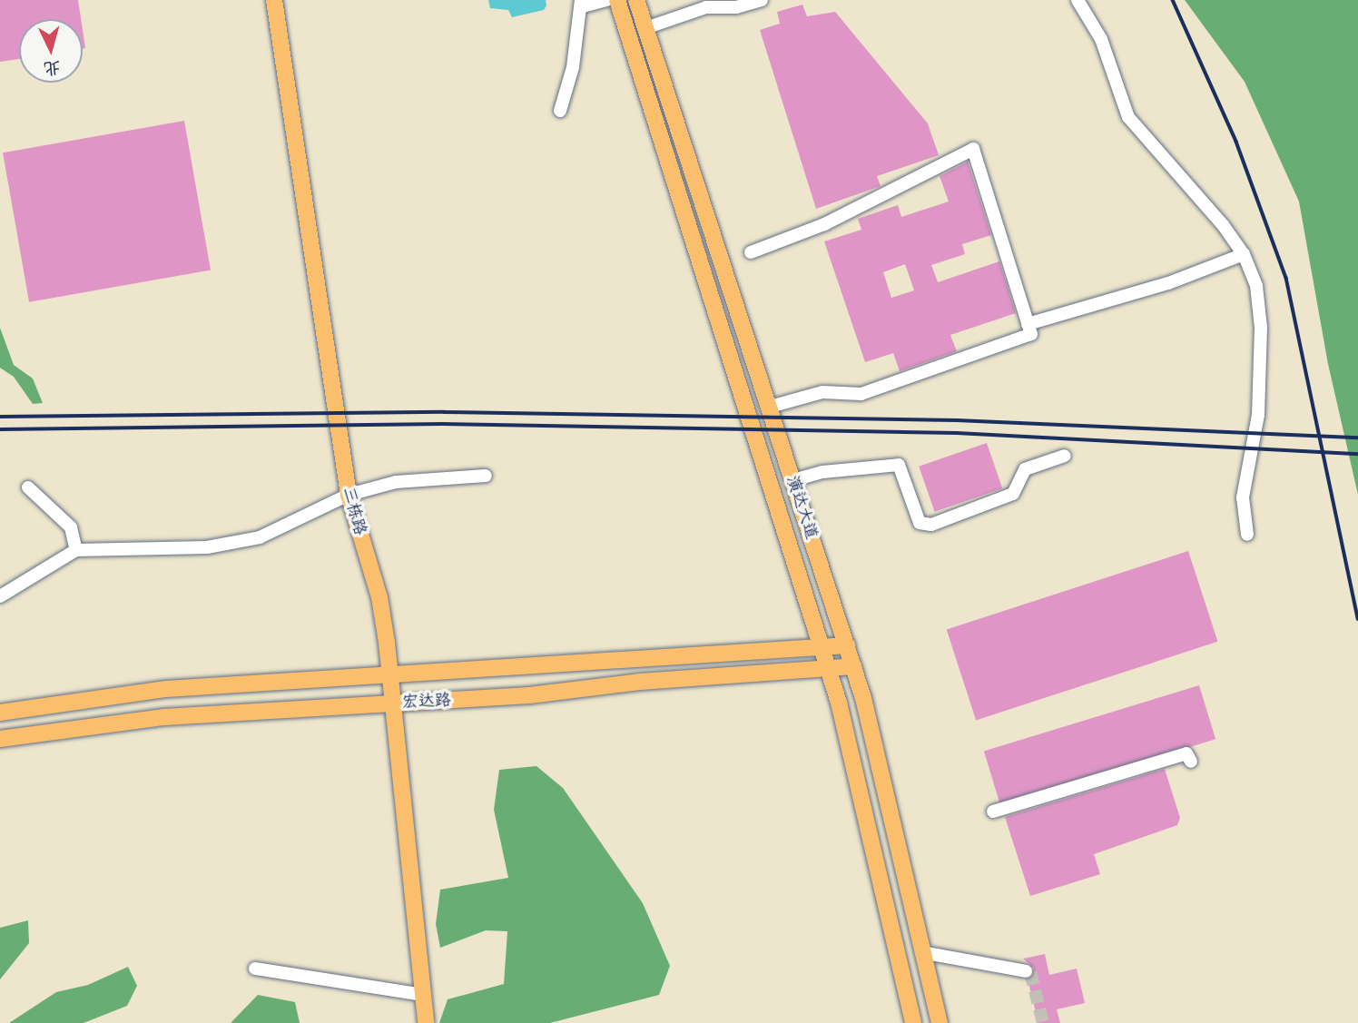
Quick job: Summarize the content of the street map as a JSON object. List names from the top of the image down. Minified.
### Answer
{"streets":{"main road":["演达大道","三栋路","宏达路"]},"crossings":[["演达大道","宏达路"],["三栋路","宏达路"]],"north":"bottom"}
